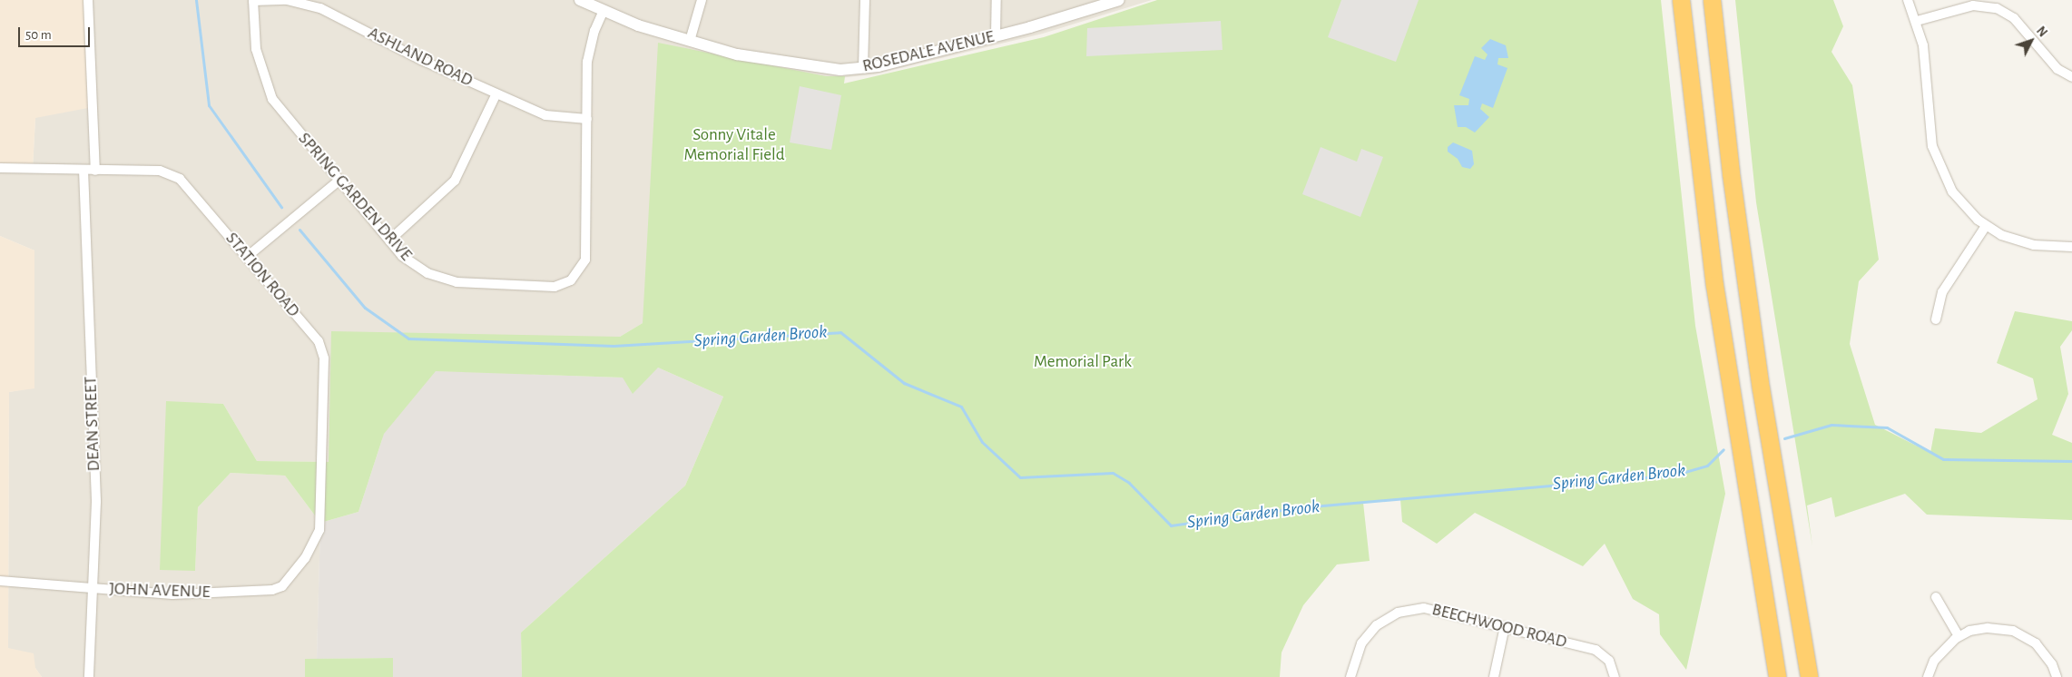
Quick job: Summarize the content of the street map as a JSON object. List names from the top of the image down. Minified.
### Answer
{"streets":{"street":["ROSEDALE AVENUE","ASHLAND ROAD","SPRING GARDEN DRIVE","STATION ROAD","DEAN STREET","JOHN AVENUE","BEECHWOOD ROAD"]},"crossings":[["ROSEDALE AVENUE","SPRING GARDEN DRIVE"],["ASHLAND ROAD","SPRING GARDEN DRIVE"],["STATION ROAD","DEAN STREET"],["STATION ROAD","JOHN AVENUE"],["DEAN STREET","JOHN AVENUE"]],"water":["Spring Garden Brook"],"parks":["Sonny Vitale Memorial Field","Memorial Park"],"scale_bar":"50 m","north":"top right"}
